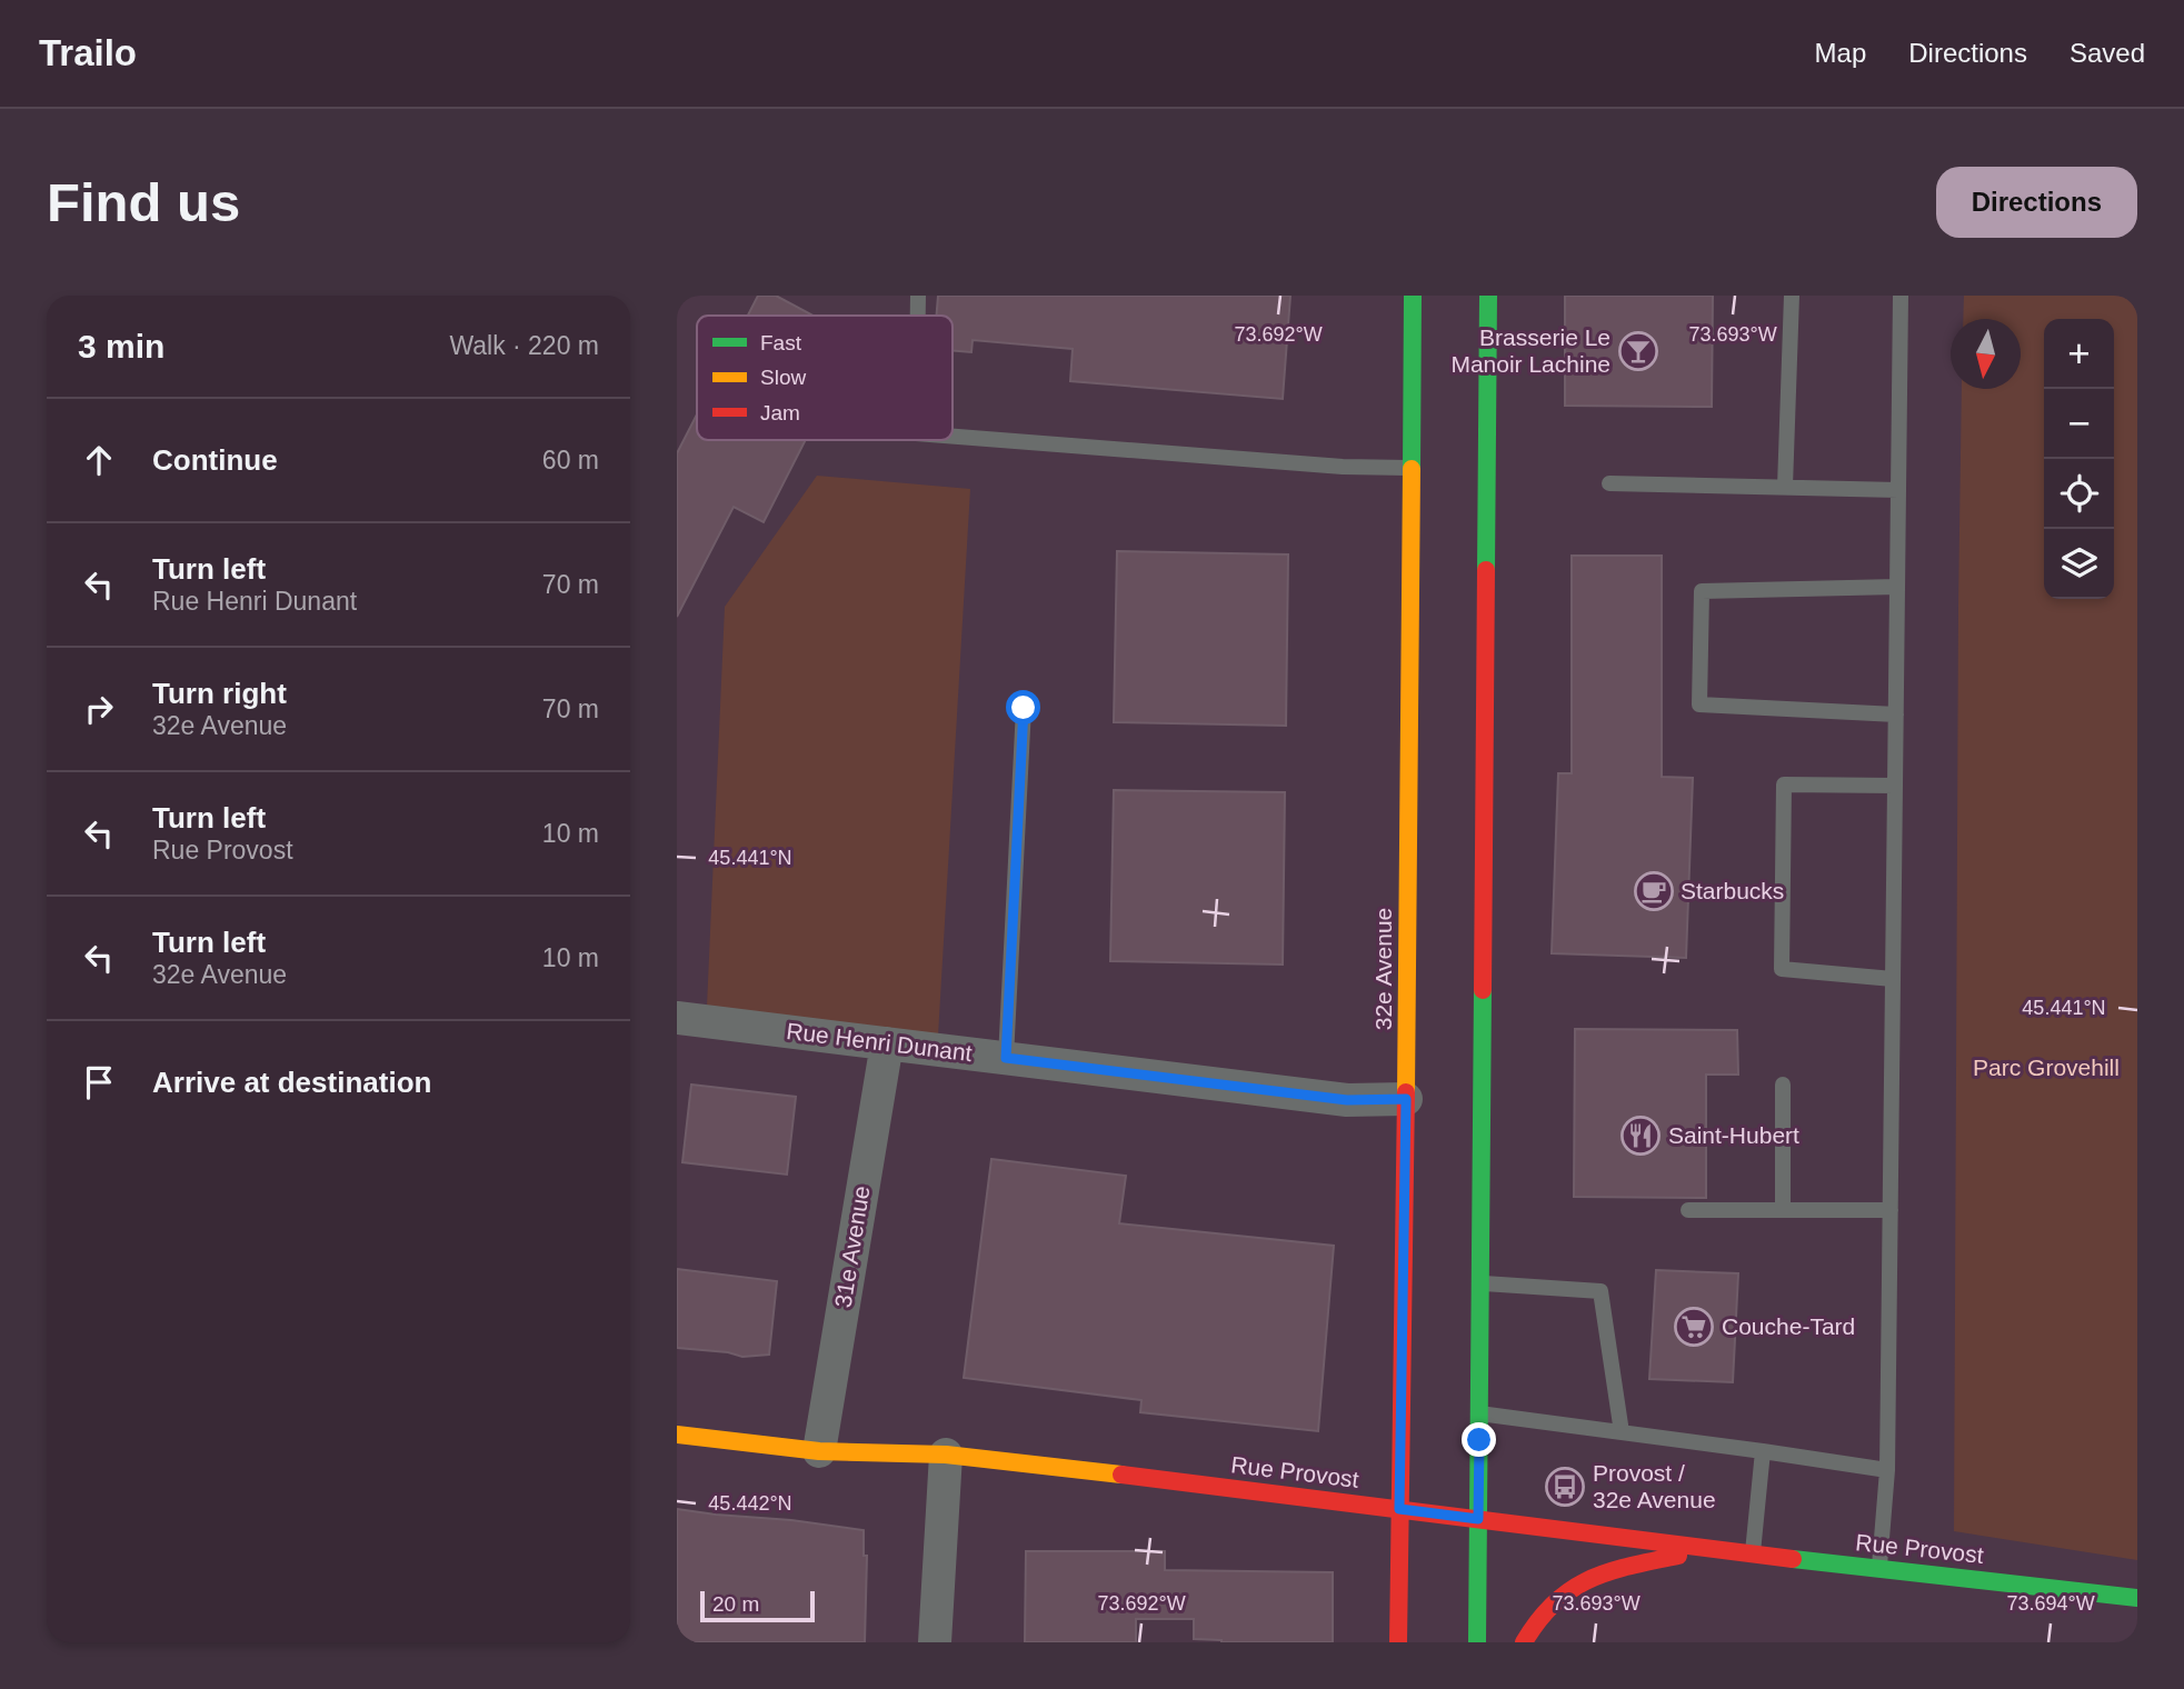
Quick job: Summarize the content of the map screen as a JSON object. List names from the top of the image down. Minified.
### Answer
{"streets":{"main road":["32e Avenue","Rue Provost"],"street":["Rue Henri Dunant","31e Avenue"]},"crossings":[["32e Avenue","Rue Henri Dunant"],["32e Avenue","Rue Provost"],["Rue Henri Dunant","31e Avenue"],["31e Avenue","Rue Provost"]],"parks":["Parc Grovehill"],"places":{"bar":["Brasserie Le Manoir Lachine"],"cafe":["Starbucks"],"restaurant":["Saint-Hubert"],"supermarket":["Couche-Tard"],"bus stop":["Provost / 32e Avenue"]},"legend":["Fast","Slow","Jam"],"scale_bar":"20 m","north":"bottom","page":{"header":"Trailo","nav":["Map","Directions","Saved"],"buttons":"Directions","title":"Find us","heading":["3 min","Walk · 220 m"],"map_buttons":["+","−"],"list":[["Continue","60 m"],["Turn left","Rue Henri Dunant","70 m"],["Turn right","32e Avenue","70 m"],["Turn left","Rue Provost","10 m"],["Turn left","32e Avenue","10 m"],"Arrive at destination"],"scale":"20 m"},"coordinates":["73.692°W","73.693°W","45.441°N","45.442°N","73.694°W"]}
